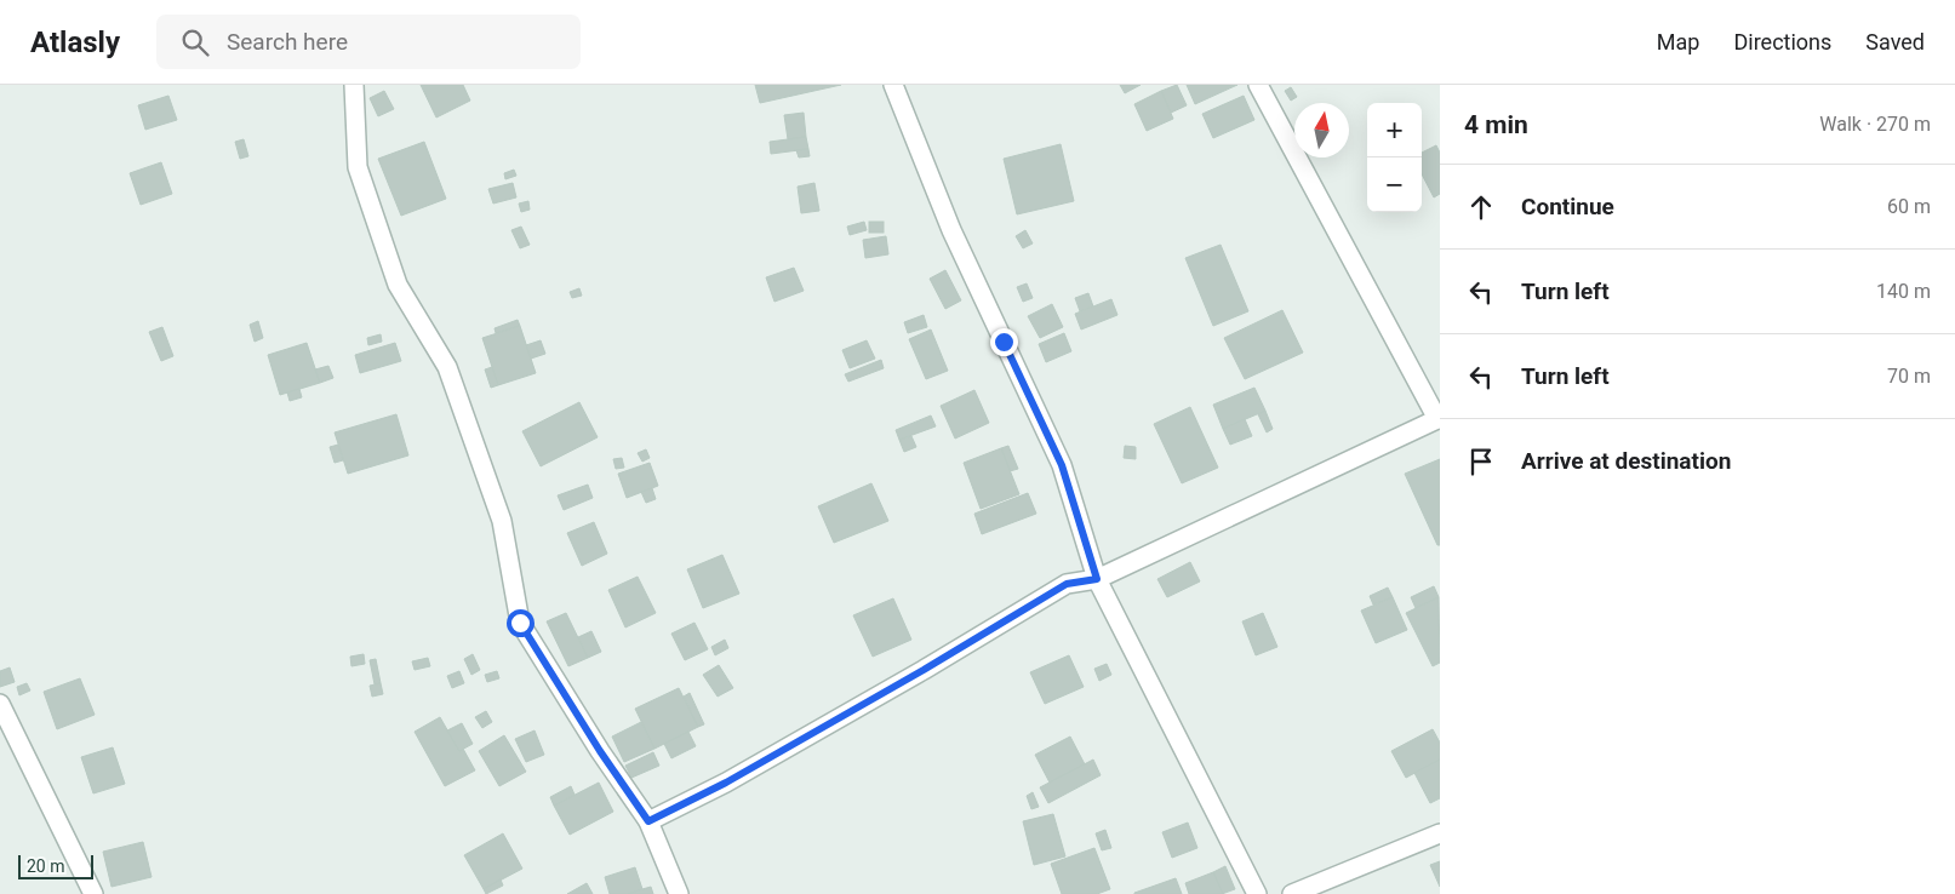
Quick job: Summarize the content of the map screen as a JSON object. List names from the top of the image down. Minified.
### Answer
{"scale_bar":"20 m","north":"top","page":{"header":"Atlasly","search":"Search here","nav":["Map","Directions","Saved"],"heading":["4 min","Walk · 270 m"],"map_buttons":["+","−"],"list":[["Continue","60 m"],["Turn left","140 m"],["Turn left","70 m"],"Arrive at destination"],"scale":"20 m"}}
